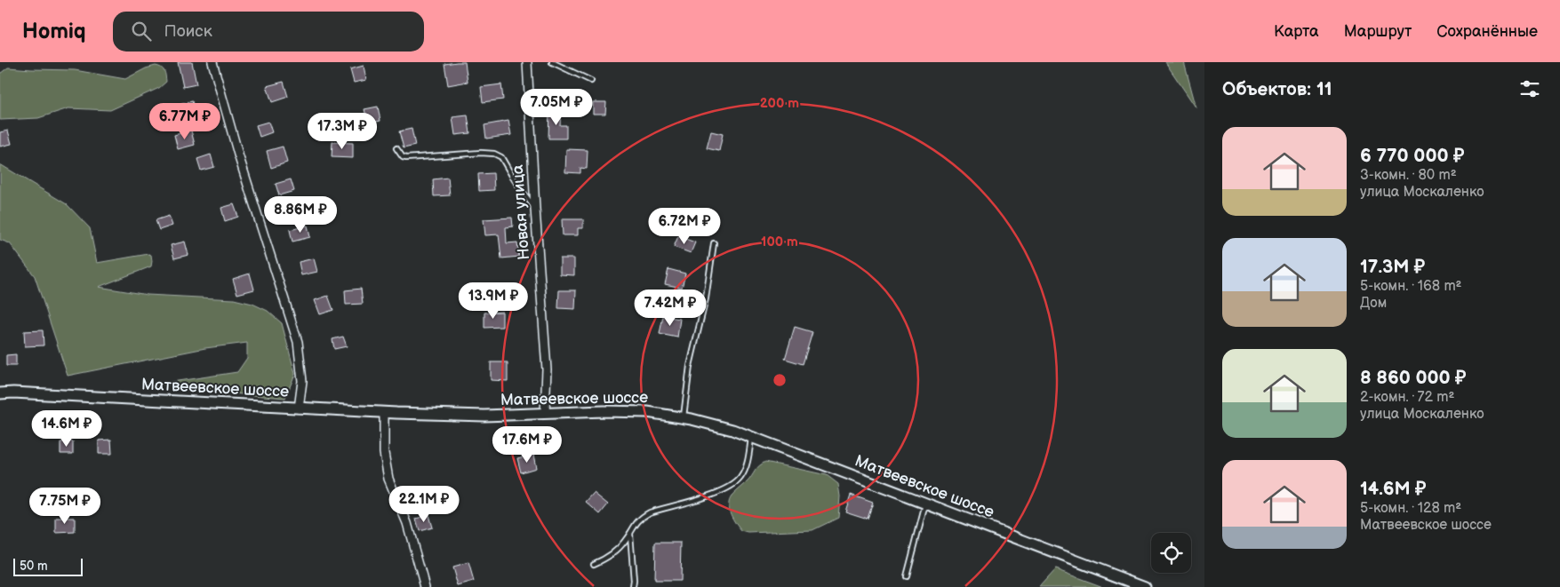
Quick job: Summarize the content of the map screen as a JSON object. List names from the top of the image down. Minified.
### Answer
{"streets":{"main road":["Матвеевское шоссе"],"street":["Новая улица"]},"crossings":[["Новая улица","Матвеевское шоссе"]],"scale_bar":"50 m","page":{"header":"Homiq","search":"Поиск","nav":["Карта","Маршрут","Сохранённые"],"heading":"Объектов: 11","price":["7.05M ₽","6.77M ₽","17.3M ₽","8.86M ₽","6.72M ₽","13.9M ₽","7.42M ₽","14.6M ₽","17.6M ₽","22.1M ₽","7.75M ₽"],"list":[{"name":"6 770 000 ₽","note":"3-комн. · 80 m² · улица Москаленко"},{"name":"17.3M ₽","note":"5-комн. · 168 m² · Дом"},{"name":"8 860 000 ₽","note":"2-комн. · 72 m² · улица Москаленко"},{"name":"14.6M ₽","note":"5-комн. · 128 m² · Матвеевское шоссе"}],"scale":"50 m"},"rings":["200 m","100 m"]}
